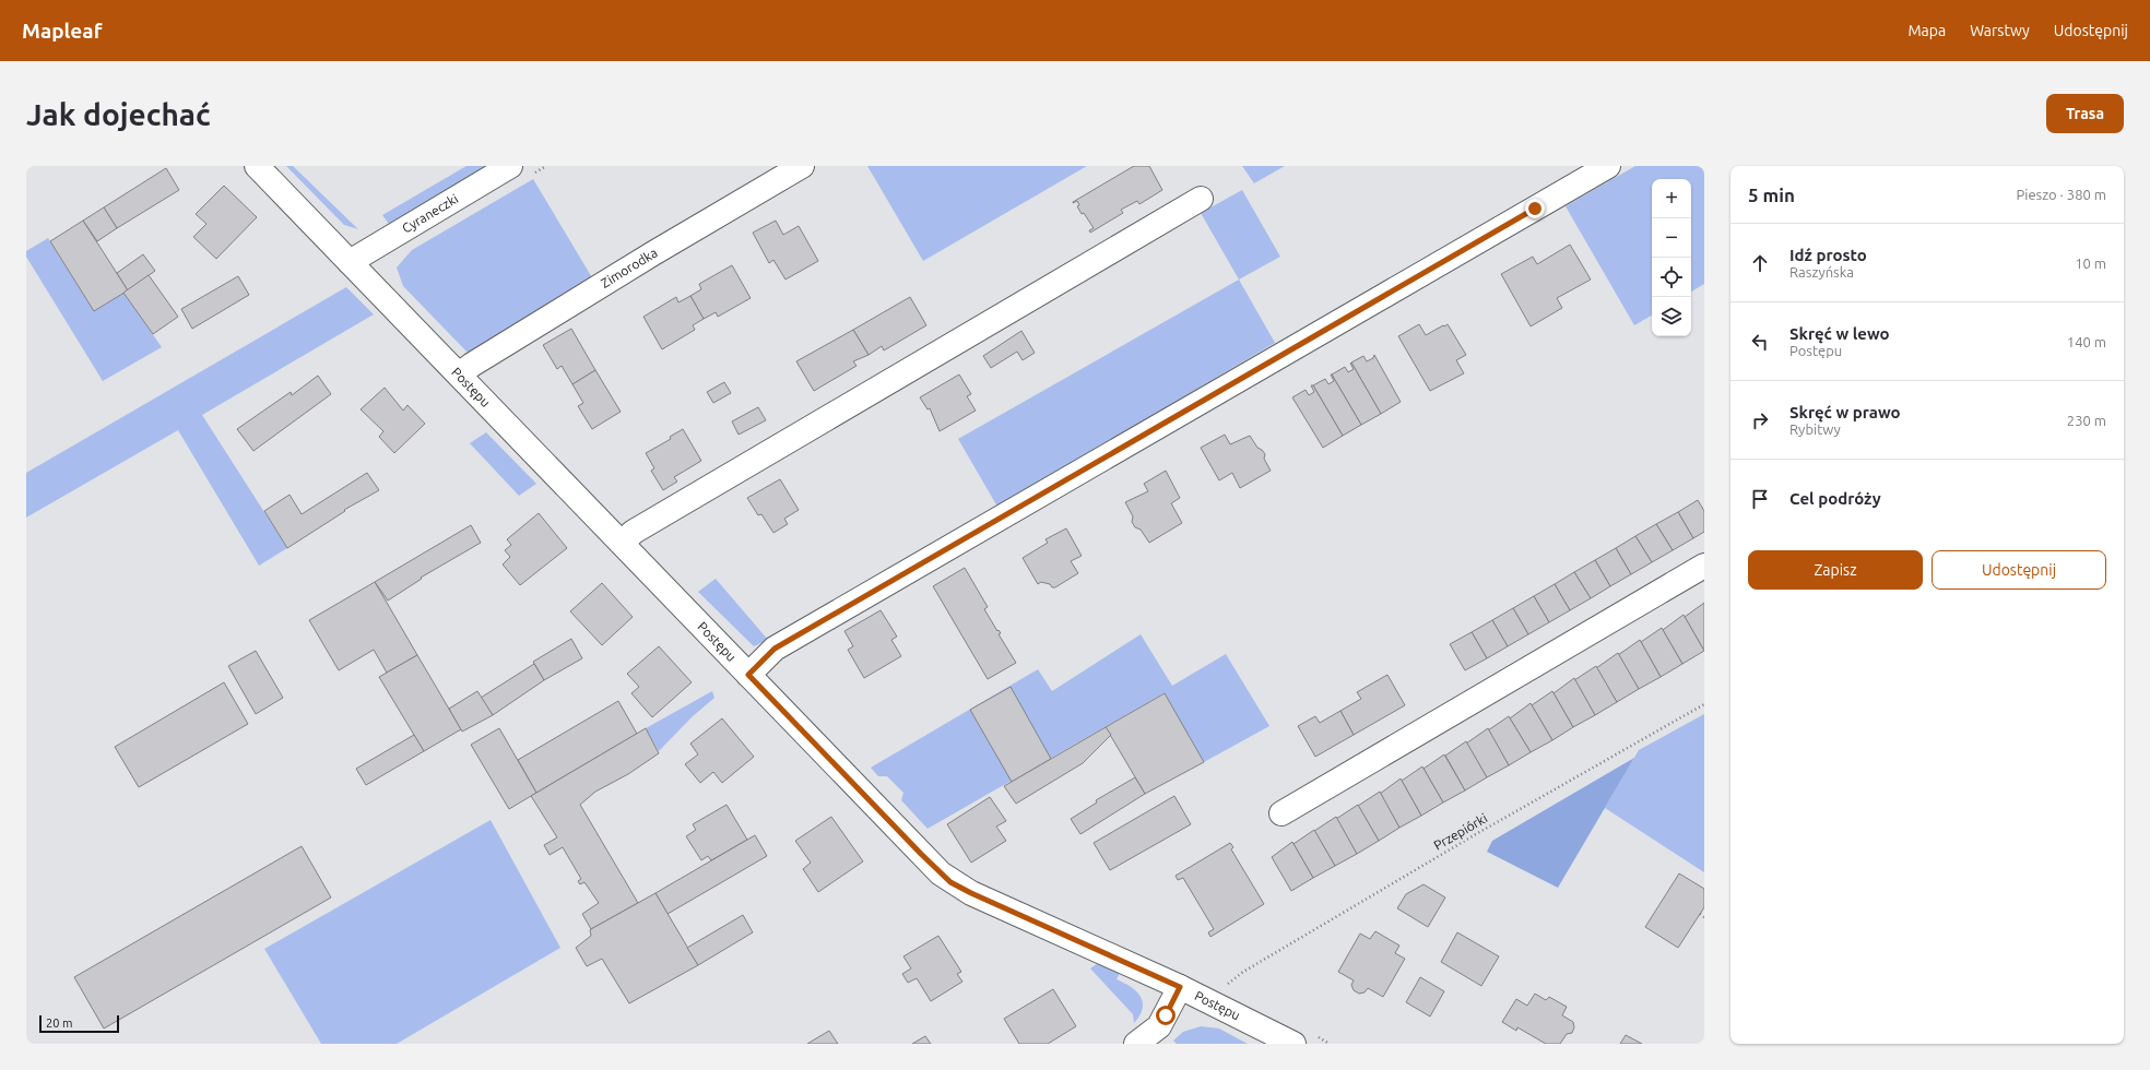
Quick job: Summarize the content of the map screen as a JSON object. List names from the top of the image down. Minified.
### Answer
{"streets":{"street":["Cyraneczki","Zimorodka","Postępu"],"path":["Przepiórki"]},"crossings":[["Cyraneczki","Postępu"],["Zimorodka","Postępu"]],"scale_bar":"20 m","page":{"header":"Mapleaf","nav":["Mapa","Warstwy","Udostępnij"],"buttons":["Trasa",["Zapisz","Udostępnij"]],"title":"Jak dojechać","heading":["5 min","Pieszo · 380 m"],"map_buttons":["+","−"],"list":[["Idź prosto","Raszyńska","10 m"],["Skręć w lewo","Postępu","140 m"],["Skręć w prawo","Rybitwy","230 m"],"Cel podróży"],"scale":"20 m"}}
